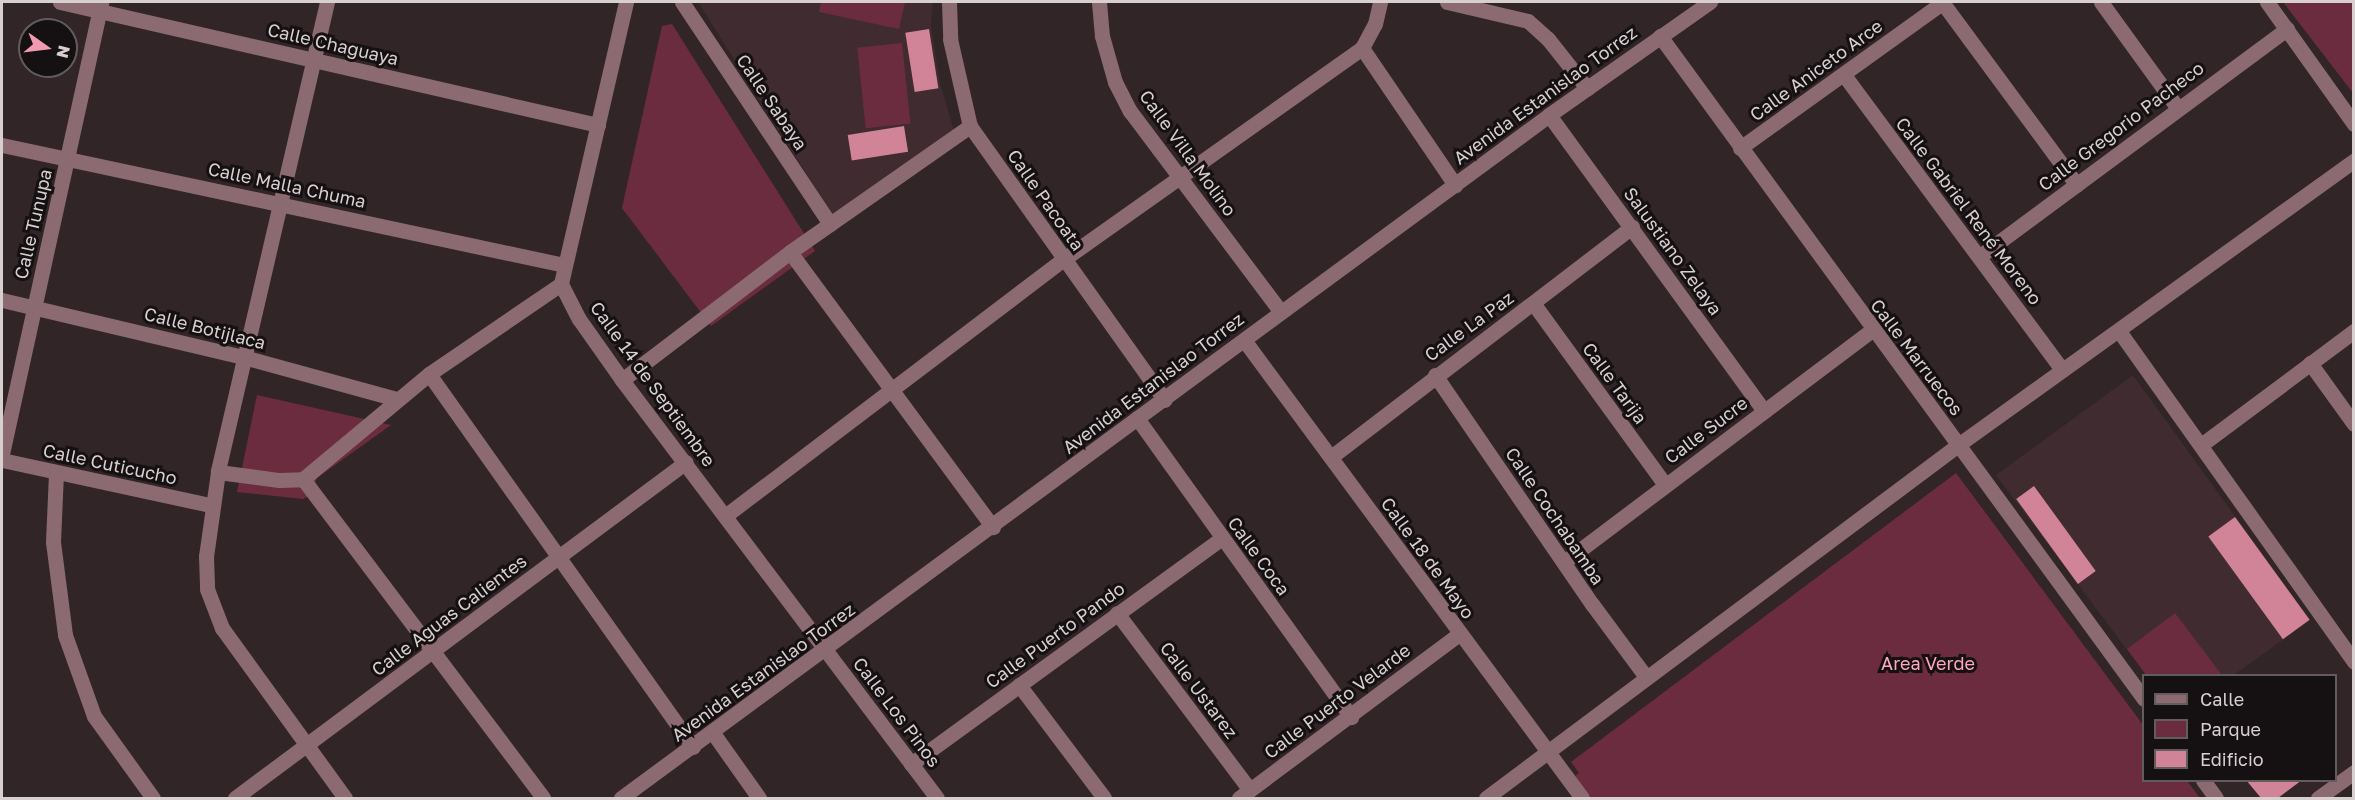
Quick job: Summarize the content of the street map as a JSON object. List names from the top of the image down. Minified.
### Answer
{"streets":{"street":["Calle Chaguaya","Calle Aniceto Arce","Avenida Estanislao Torrez","Calle Sabaya","Calle Gregorio Pacheco","Calle Villa Molino","Calle Malla Chuma","Calle Pacoata","Calle Gabriel René Moreno","Calle Tunupa","Salustiano Zelaya","Calle La Paz","Calle Botijlaca","Calle Marruecos","Calle Tarija","Calle 14 de Septiembre","Calle Sucre","Calle Cuticucho","Calle Cochabamba","Calle Coca","Calle 18 de Mayo","Calle Aguas Calientes","Calle Puerto Pando","Calle Ustarez","Calle Puerto Velarde","Calle Los Pinos"]},"crossings":[["Calle Chaguaya","Calle Tunupa"],["Calle Aniceto Arce","Calle Gabriel René Moreno"],["Calle Aniceto Arce","Calle Marruecos"],["Avenida Estanislao Torrez","Calle Villa Molino"],["Avenida Estanislao Torrez","Calle Pacoata"],["Avenida Estanislao Torrez","Salustiano Zelaya"],["Avenida Estanislao Torrez","Calle Marruecos"],["Avenida Estanislao Torrez","Calle 14 de Septiembre"],["Avenida Estanislao Torrez","Calle Coca"],["Avenida Estanislao Torrez","Calle 18 de Mayo"],["Avenida Estanislao Torrez","Calle Los Pinos"],["Calle Gregorio Pacheco","Calle Gabriel René Moreno"],["Calle Malla Chuma","Calle Tunupa"],["Calle Tunupa","Calle Botijlaca"],["Salustiano Zelaya","Calle La Paz"],["Salustiano Zelaya","Calle Sucre"],["Calle La Paz","Calle Tarija"],["Calle La Paz","Calle Cochabamba"],["Calle La Paz","Calle 18 de Mayo"],["Calle Marruecos","Calle Sucre"],["Calle Tarija","Calle Sucre"],["Calle 14 de Septiembre","Calle Aguas Calientes"],["Calle 14 de Septiembre","Calle Los Pinos"],["Calle Sucre","Calle Cochabamba"],["Calle Coca","Calle Puerto Pando"],["Calle Coca","Calle Puerto Velarde"],["Calle 18 de Mayo","Calle Puerto Velarde"],["Calle Puerto Pando","Calle Ustarez"],["Calle Puerto Pando","Calle Los Pinos"],["Calle Ustarez","Calle Puerto Velarde"]],"parks":["Area Verde"],"legend":["Calle","Parque","Edificio"],"north":"right"}
